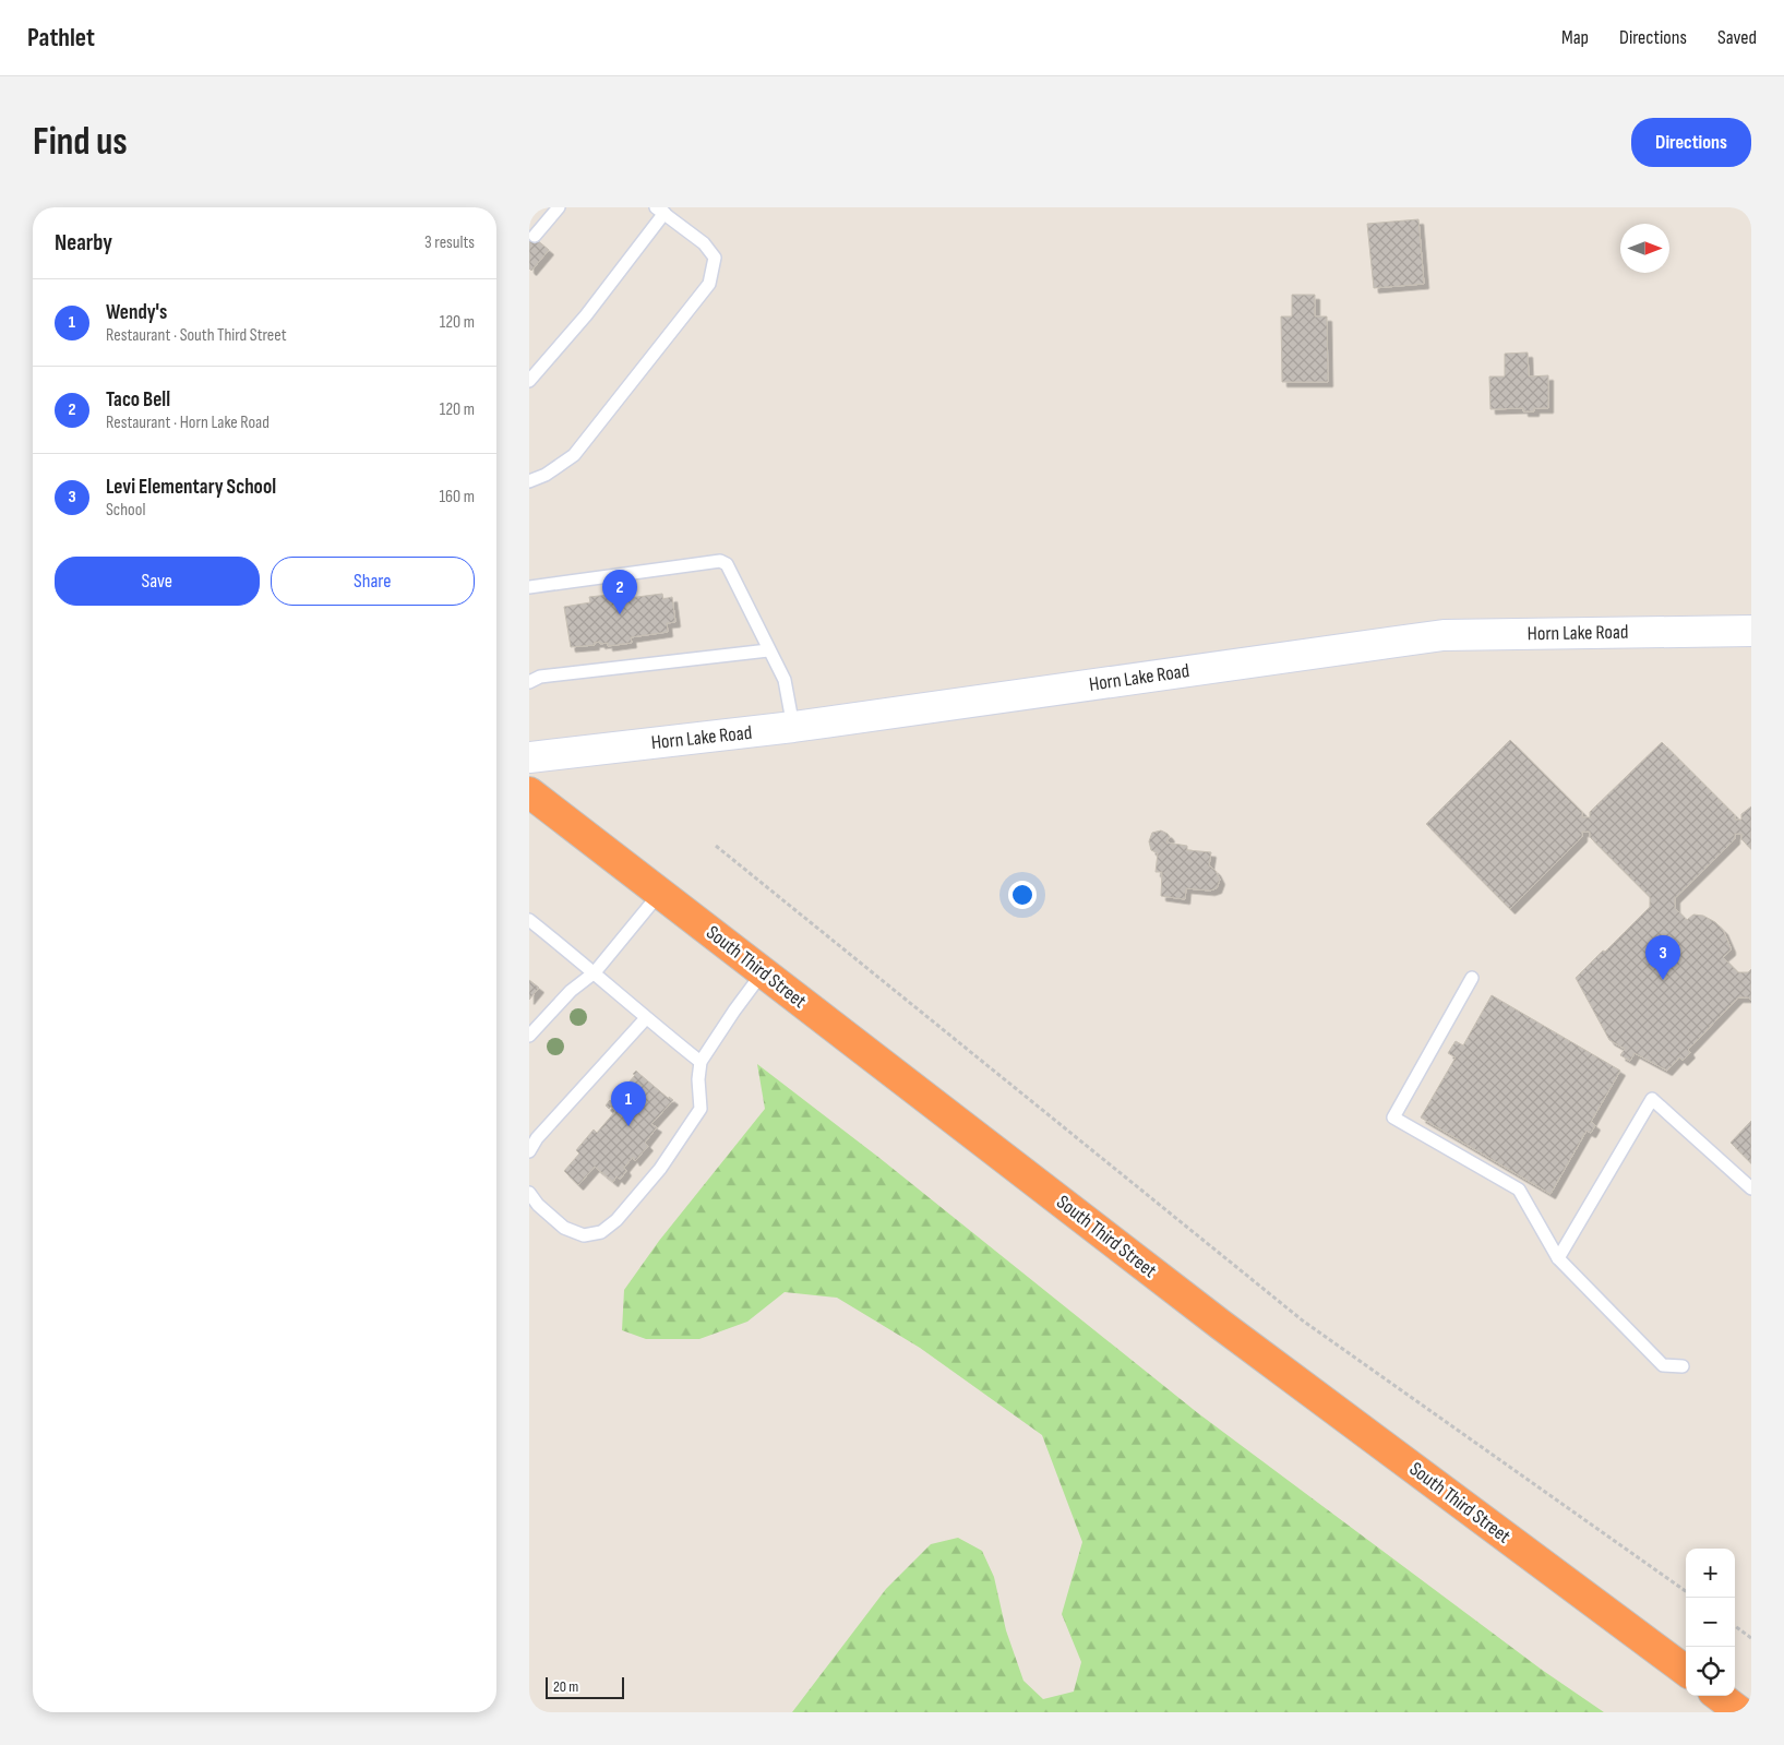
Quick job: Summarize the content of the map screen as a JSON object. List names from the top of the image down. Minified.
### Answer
{"streets":{"highway":["South Third Street"],"main road":["Horn Lake Road"]},"scale_bar":"20 m","north":"right","page":{"header":"Pathlet","nav":["Map","Directions","Saved"],"buttons":["Directions",["Save","Share"]],"title":"Find us","heading":["Nearby","3 results"],"list":[{"mark":"1","name":"Wendy's","note":"Restaurant · South Third Street","value":"120 m"},{"mark":"2","name":"Taco Bell","note":"Restaurant · Horn Lake Road","value":"120 m"},{"mark":"3","name":"Levi Elementary School","note":"School","value":"160 m"}],"pins":["2","3","1"],"map_buttons":["+","−"],"scale":"20 m"}}
